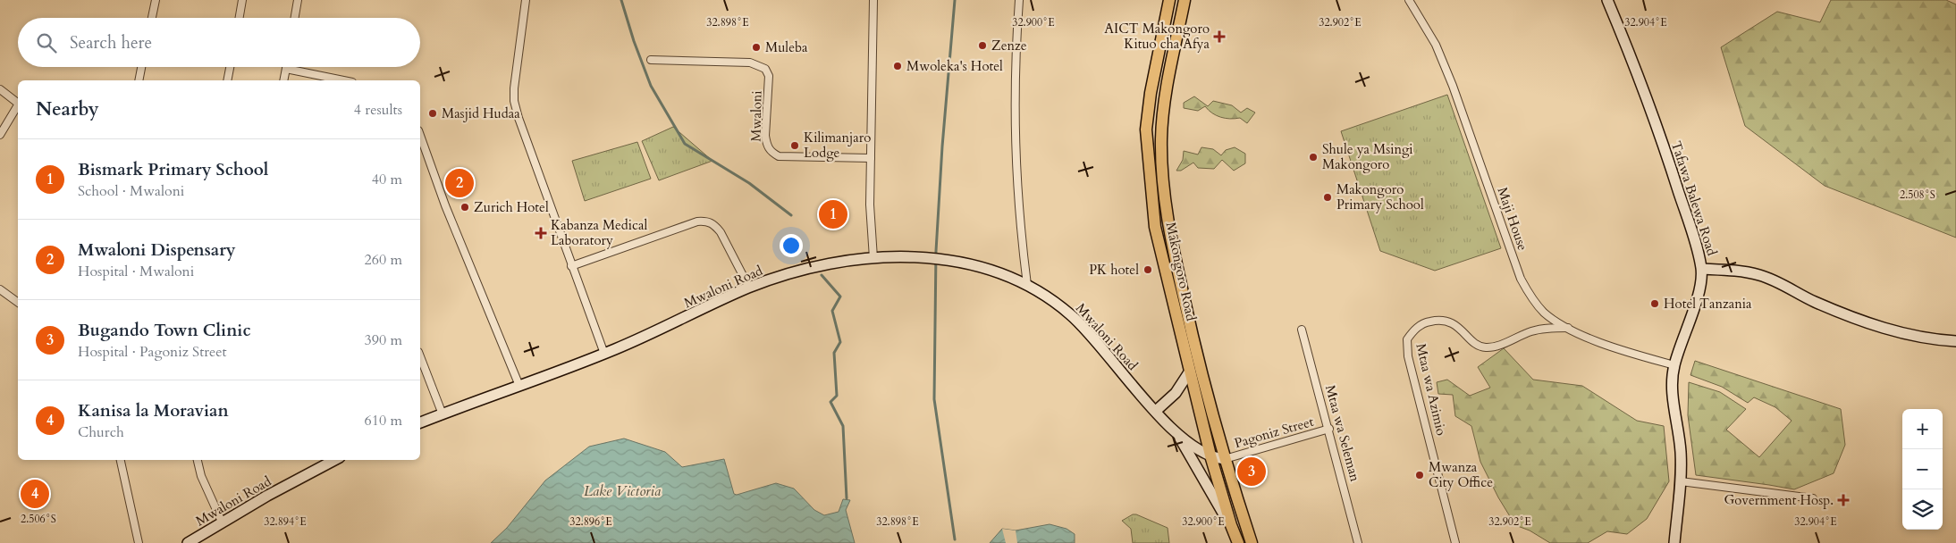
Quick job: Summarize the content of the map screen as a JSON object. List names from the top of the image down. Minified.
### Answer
{"streets":{"main road":["Makongoro Road"],"street":["Mwaloni","Tafawa Balewa Road","Maji House","Mwaloni Road","Mtaa wa Azimio","Pagoniz Street","Mtaa wa Seleman"]},"crossings":[["Tafawa Balewa Road","Maji House"],["Maji House","Mtaa wa Azimio"],["Makongoro Road","Mwaloni Road"],["Makongoro Road","Pagoniz Street"],["Mwaloni Road","Pagoniz Street"],["Pagoniz Street","Mtaa wa Seleman"]],"water":["Lake Victoria"],"places":{"health":["AICT Makongoro Kituo cha Afya","Kabanza Medical Laboratory","Government Hosp."],"other":["Zenze","Muleba","Mwoleka's Hotel","Masjid Hudaa","Kilimanjaro Lodge","Shule ya Msingi Makongoro","Makongoro Primary School","Zurich Hotel","PK hotel","Hotel Tanzania","Mwanza City Office"]},"page":{"search":"Search here","heading":["Nearby","4 results"],"list":[{"mark":"1","name":"Bismark Primary School","note":"School · Mwaloni","value":"40 m"},{"mark":"2","name":"Mwaloni Dispensary","note":"Hospital · Mwaloni","value":"260 m"},{"mark":"3","name":"Bugando Town Clinic","note":"Hospital · Pagoniz Street","value":"390 m"},{"mark":"4","name":"Kanisa la Moravian","note":"Church","value":"610 m"}],"pins":["2","1","3","4"],"map_buttons":["+","−"]},"coordinates":["32.898°E","32.900°E","32.902°E","32.904°E","2.508°S","2.506°S","32.894°E","32.896°E"]}
